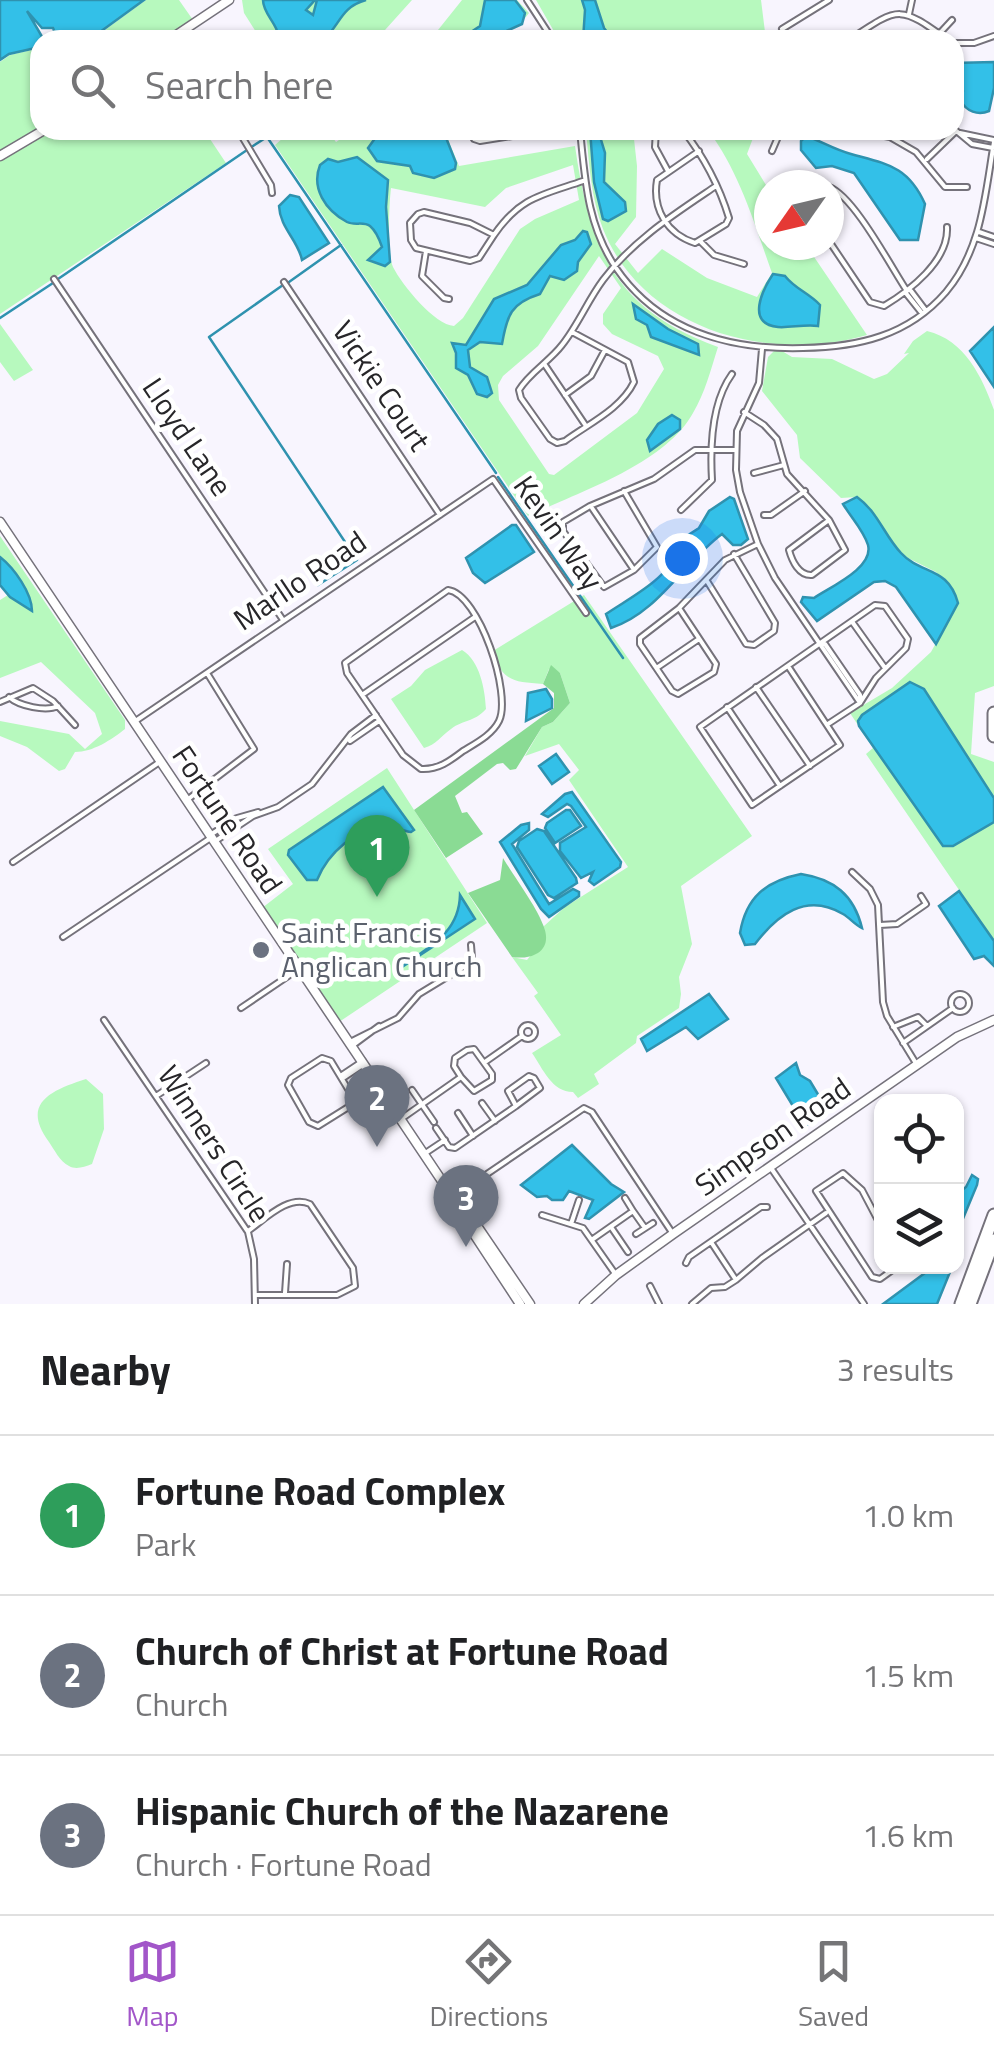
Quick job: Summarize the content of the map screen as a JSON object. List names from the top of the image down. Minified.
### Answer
{"streets":{"street":["Vickie Court","Lloyd Lane","Kevin Way","Marllo Road","Fortune Road","Simpson Road","Winners Circle"]},"crossings":[["Vickie Court","Marllo Road"],["Lloyd Lane","Marllo Road"],["Kevin Way","Marllo Road"],["Marllo Road","Fortune Road"]],"places":["Saint Francis Anglican Church"],"north":"bottom left","page":{"search":"Search here","pins":["1","2","3"],"heading":["Nearby","3 results"],"list":[{"mark":"1","name":"Fortune Road Complex","note":"Park","value":"1.0 km"},{"mark":"2","name":"Church of Christ at Fortune Road","note":"Church","value":"1.5 km"},{"mark":"3","name":"Hispanic Church of the Nazarene","note":"Church · Fortune Road","value":"1.6 km"}],"nav":["Map","Directions","Saved"]}}
